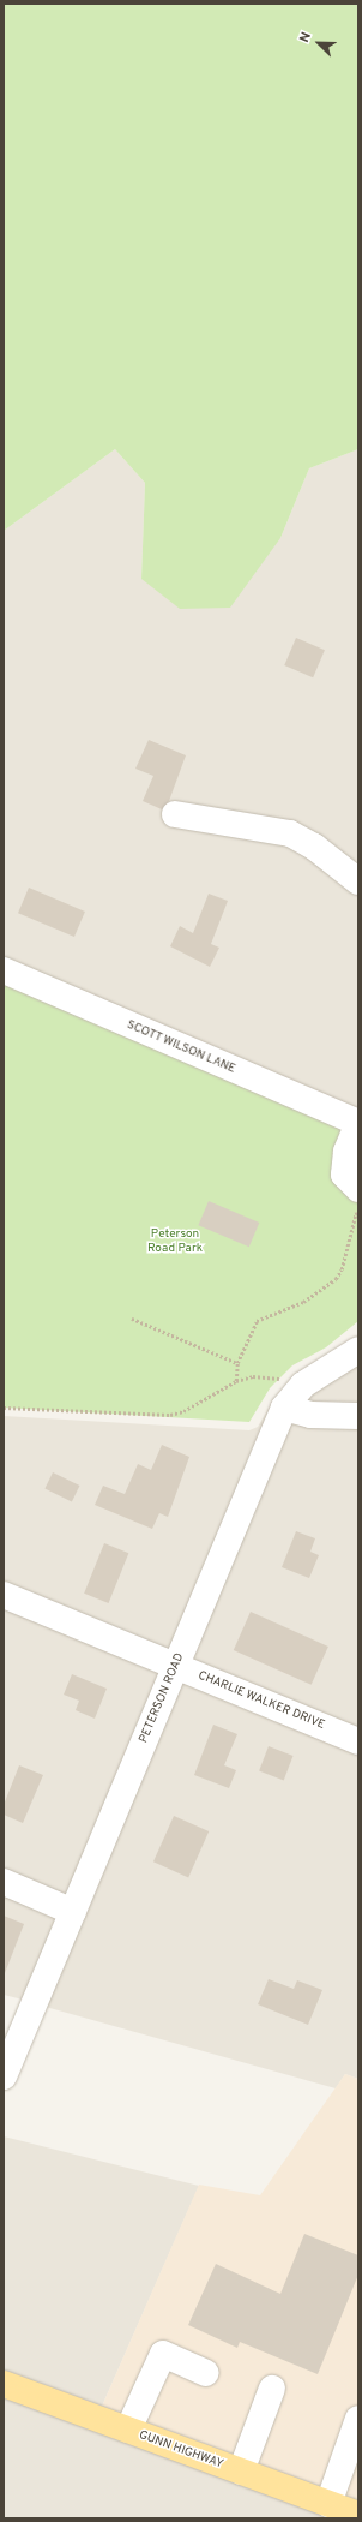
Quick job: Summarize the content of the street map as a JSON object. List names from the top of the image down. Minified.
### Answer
{"streets":{"main road":["GUNN HIGHWAY"],"street":["SCOTT WILSON LANE","PETERSON ROAD","CHARLIE WALKER DRIVE"]},"crossings":[["PETERSON ROAD","CHARLIE WALKER DRIVE"]],"parks":["Peterson Road Park"],"north":"top left"}
